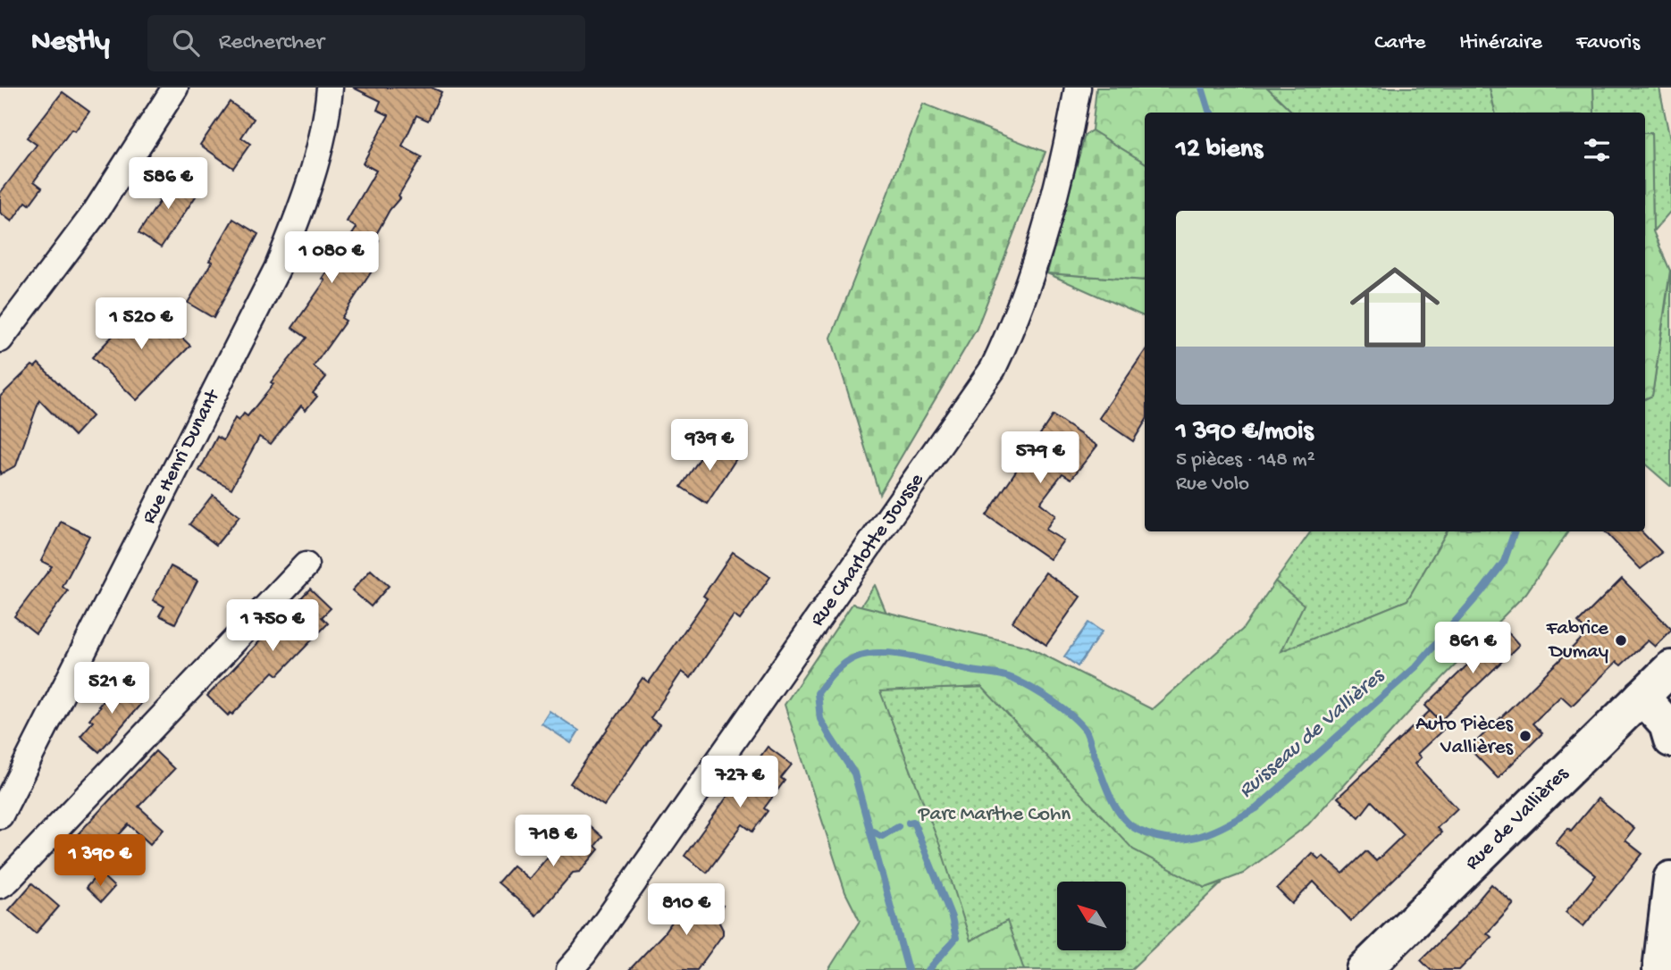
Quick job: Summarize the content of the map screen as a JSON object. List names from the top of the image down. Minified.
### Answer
{"streets":{"main road":["Rue de Vallières"],"street":["Rue Henri Dunant","Rue Charlotte Jousse"]},"water":["Ruisseau de Vallières"],"parks":["Parc Marthe Cohn"],"places":["Fabrice Dumay","Auto Pièces Vallières"],"north":"top left","page":{"header":"Nestly","search":"Rechercher","nav":["Carte","Itinéraire","Favoris"],"heading":"12 biens","price":["586 €","1 080 €","1 520 €","939 €","579 €","1 750 €","861 €","521 €","727 €","718 €","1 390 €","810 €"],"list":[{"name":"1 390 €/mois","note":"5 pièces · 148 m² · Rue Volo"}]}}
